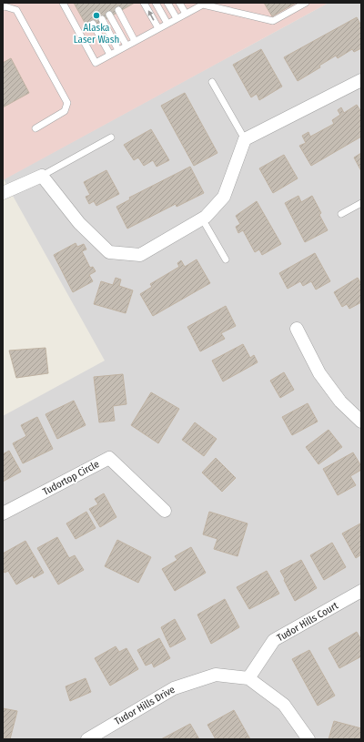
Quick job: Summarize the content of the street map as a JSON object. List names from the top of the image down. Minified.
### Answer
{"streets":{"street":["Tudortop Circle","Tudor Hills Court","Tudor Hills Drive"]},"crossings":[["Tudor Hills Court","Tudor Hills Drive"]],"places":["Alaska Laser Wash"]}
